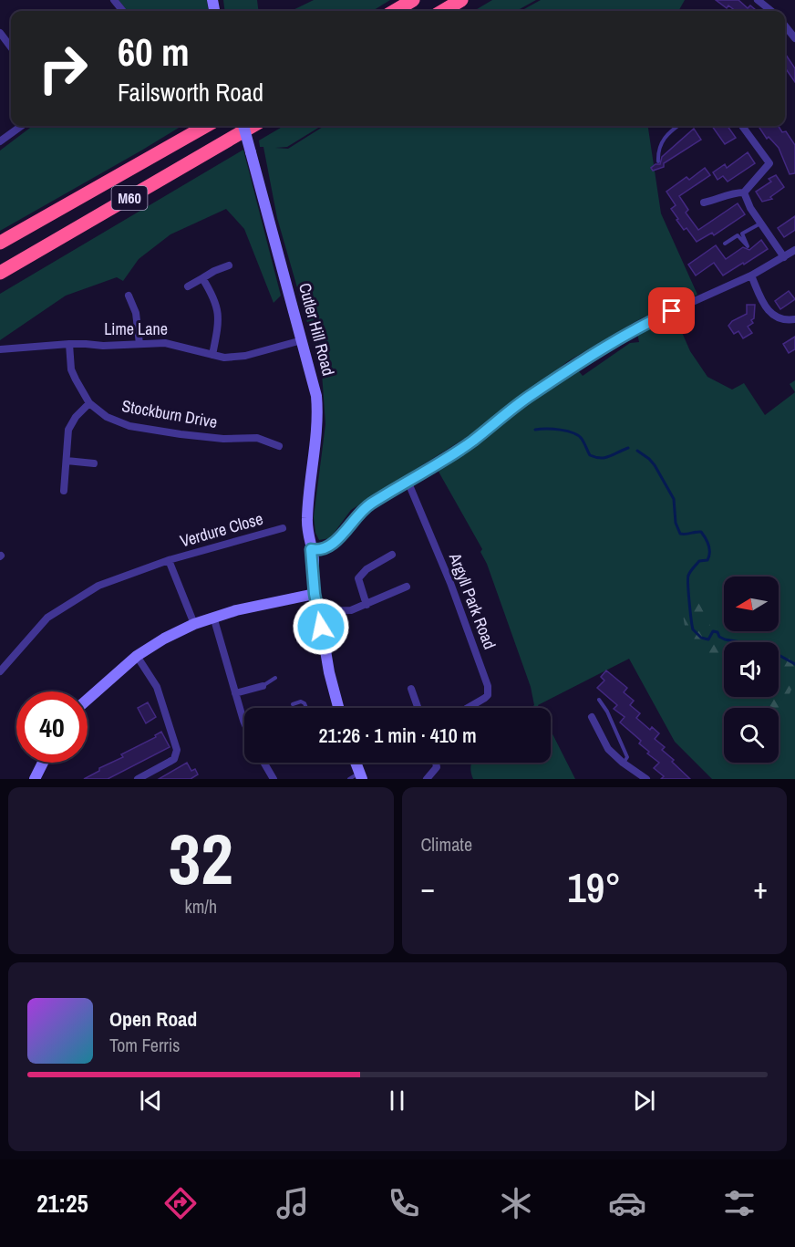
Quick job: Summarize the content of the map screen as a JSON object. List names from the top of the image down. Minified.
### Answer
{"streets":{"highway":["M60"],"street":["Lime Lane","Cutler Hill Road","Stockburn Drive","Verdure Close","Argyll Park Road"]},"crossings":[["Lime Lane","Cutler Hill Road"],["Lime Lane","Stockburn Drive"]],"north":"left","page":{"turn":["60 m","Failsworth Road"],"limit":"40","trip":"21:26 · 1 min · 410 m","tile":[["32","km/h"],"Climate"],"heat":["−","19°","+"],"song":["Open Road","Tom Ferris"],"tabs":"21:25"}}
